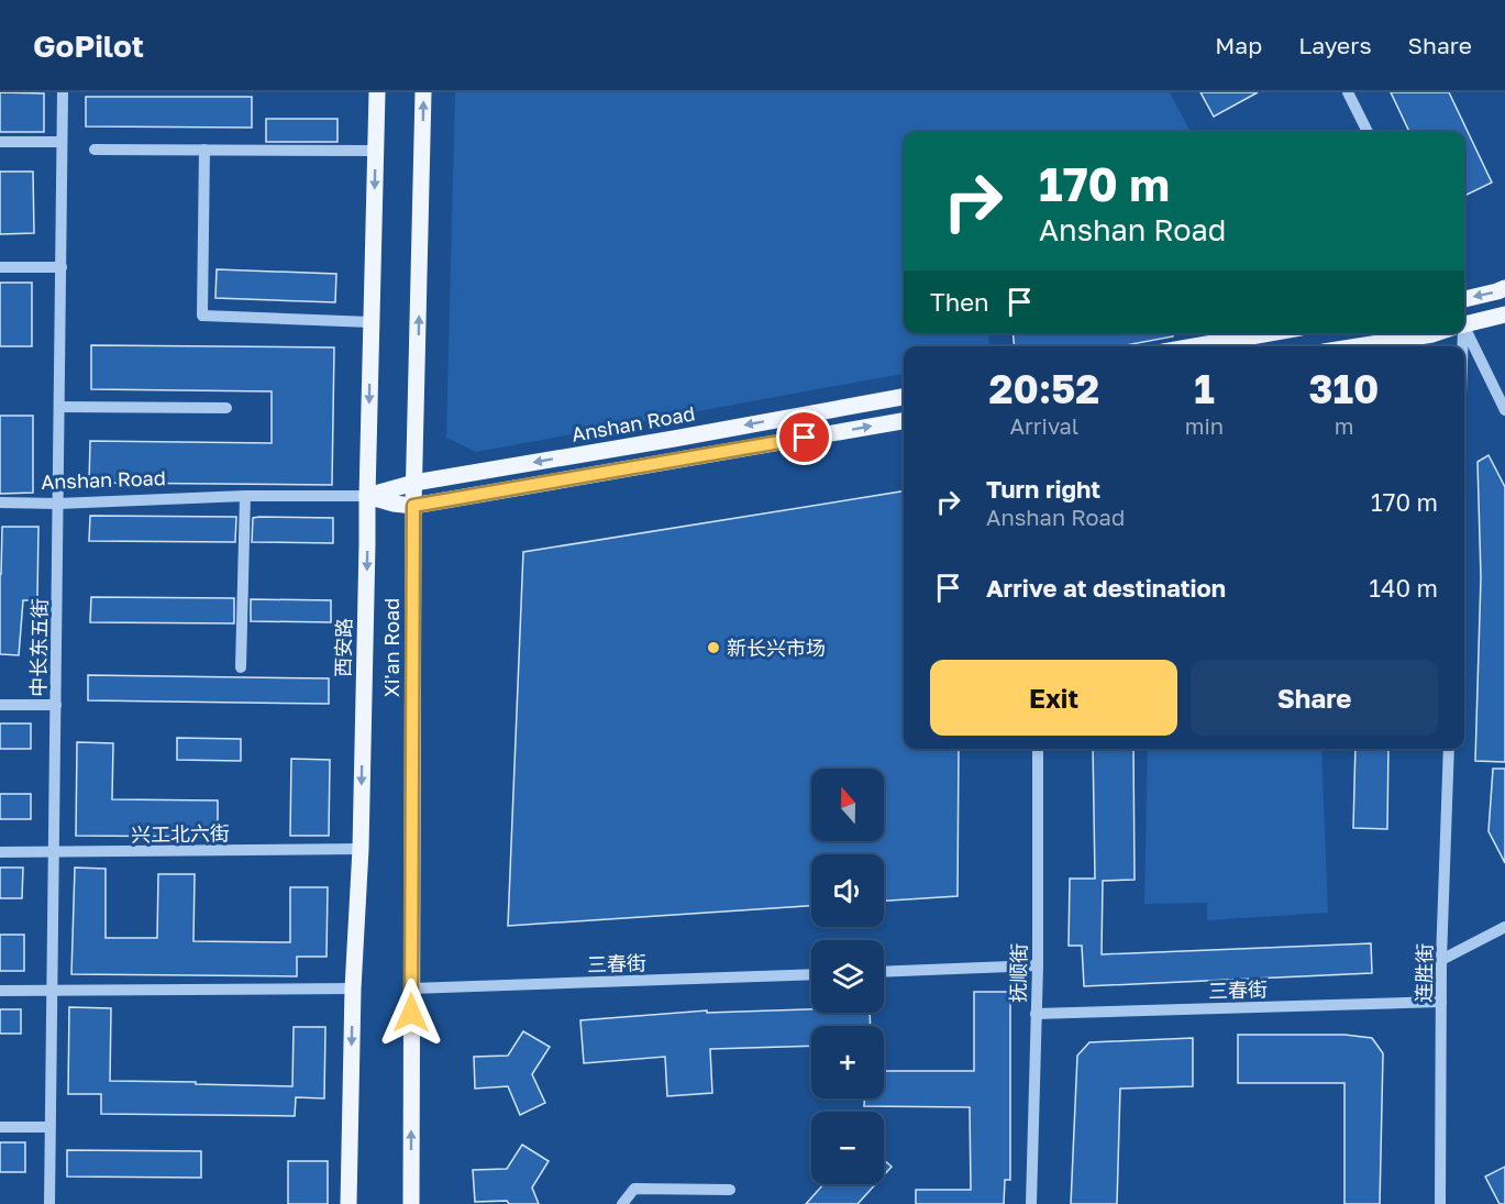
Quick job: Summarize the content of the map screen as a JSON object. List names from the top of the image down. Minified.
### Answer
{"streets":{"main road":["Anshan Road","西安路","Xi'an Road"],"street":["中长东五街","兴工北六街","三春街","抚顺街","连胜街"]},"crossings":[["Anshan Road","中长东五街"],["Anshan Road","西安路"],["Anshan Road","Xi'an Road"],["中长东五街","兴工北六街"],["西安路","兴工北六街"],["Xi'an Road","三春街"],["三春街","抚顺街"],["三春街","连胜街"]],"one_way":["西安路","Xi'an Road"],"places":["新长兴市场"],"north":"top","page":{"header":"GoPilot","nav":["Map","Layers","Share"],"turn":["170 m","Anshan Road"],"then":"Then","eta":["20:52","Arrival","1","min","310","m"],"list":[{"name":"Turn right","note":"Anshan Road","value":"170 m"},{"name":"Arrive at destination","value":"140 m"}],"buttons":["Exit","Share"],"map_buttons":["+","−"]}}
